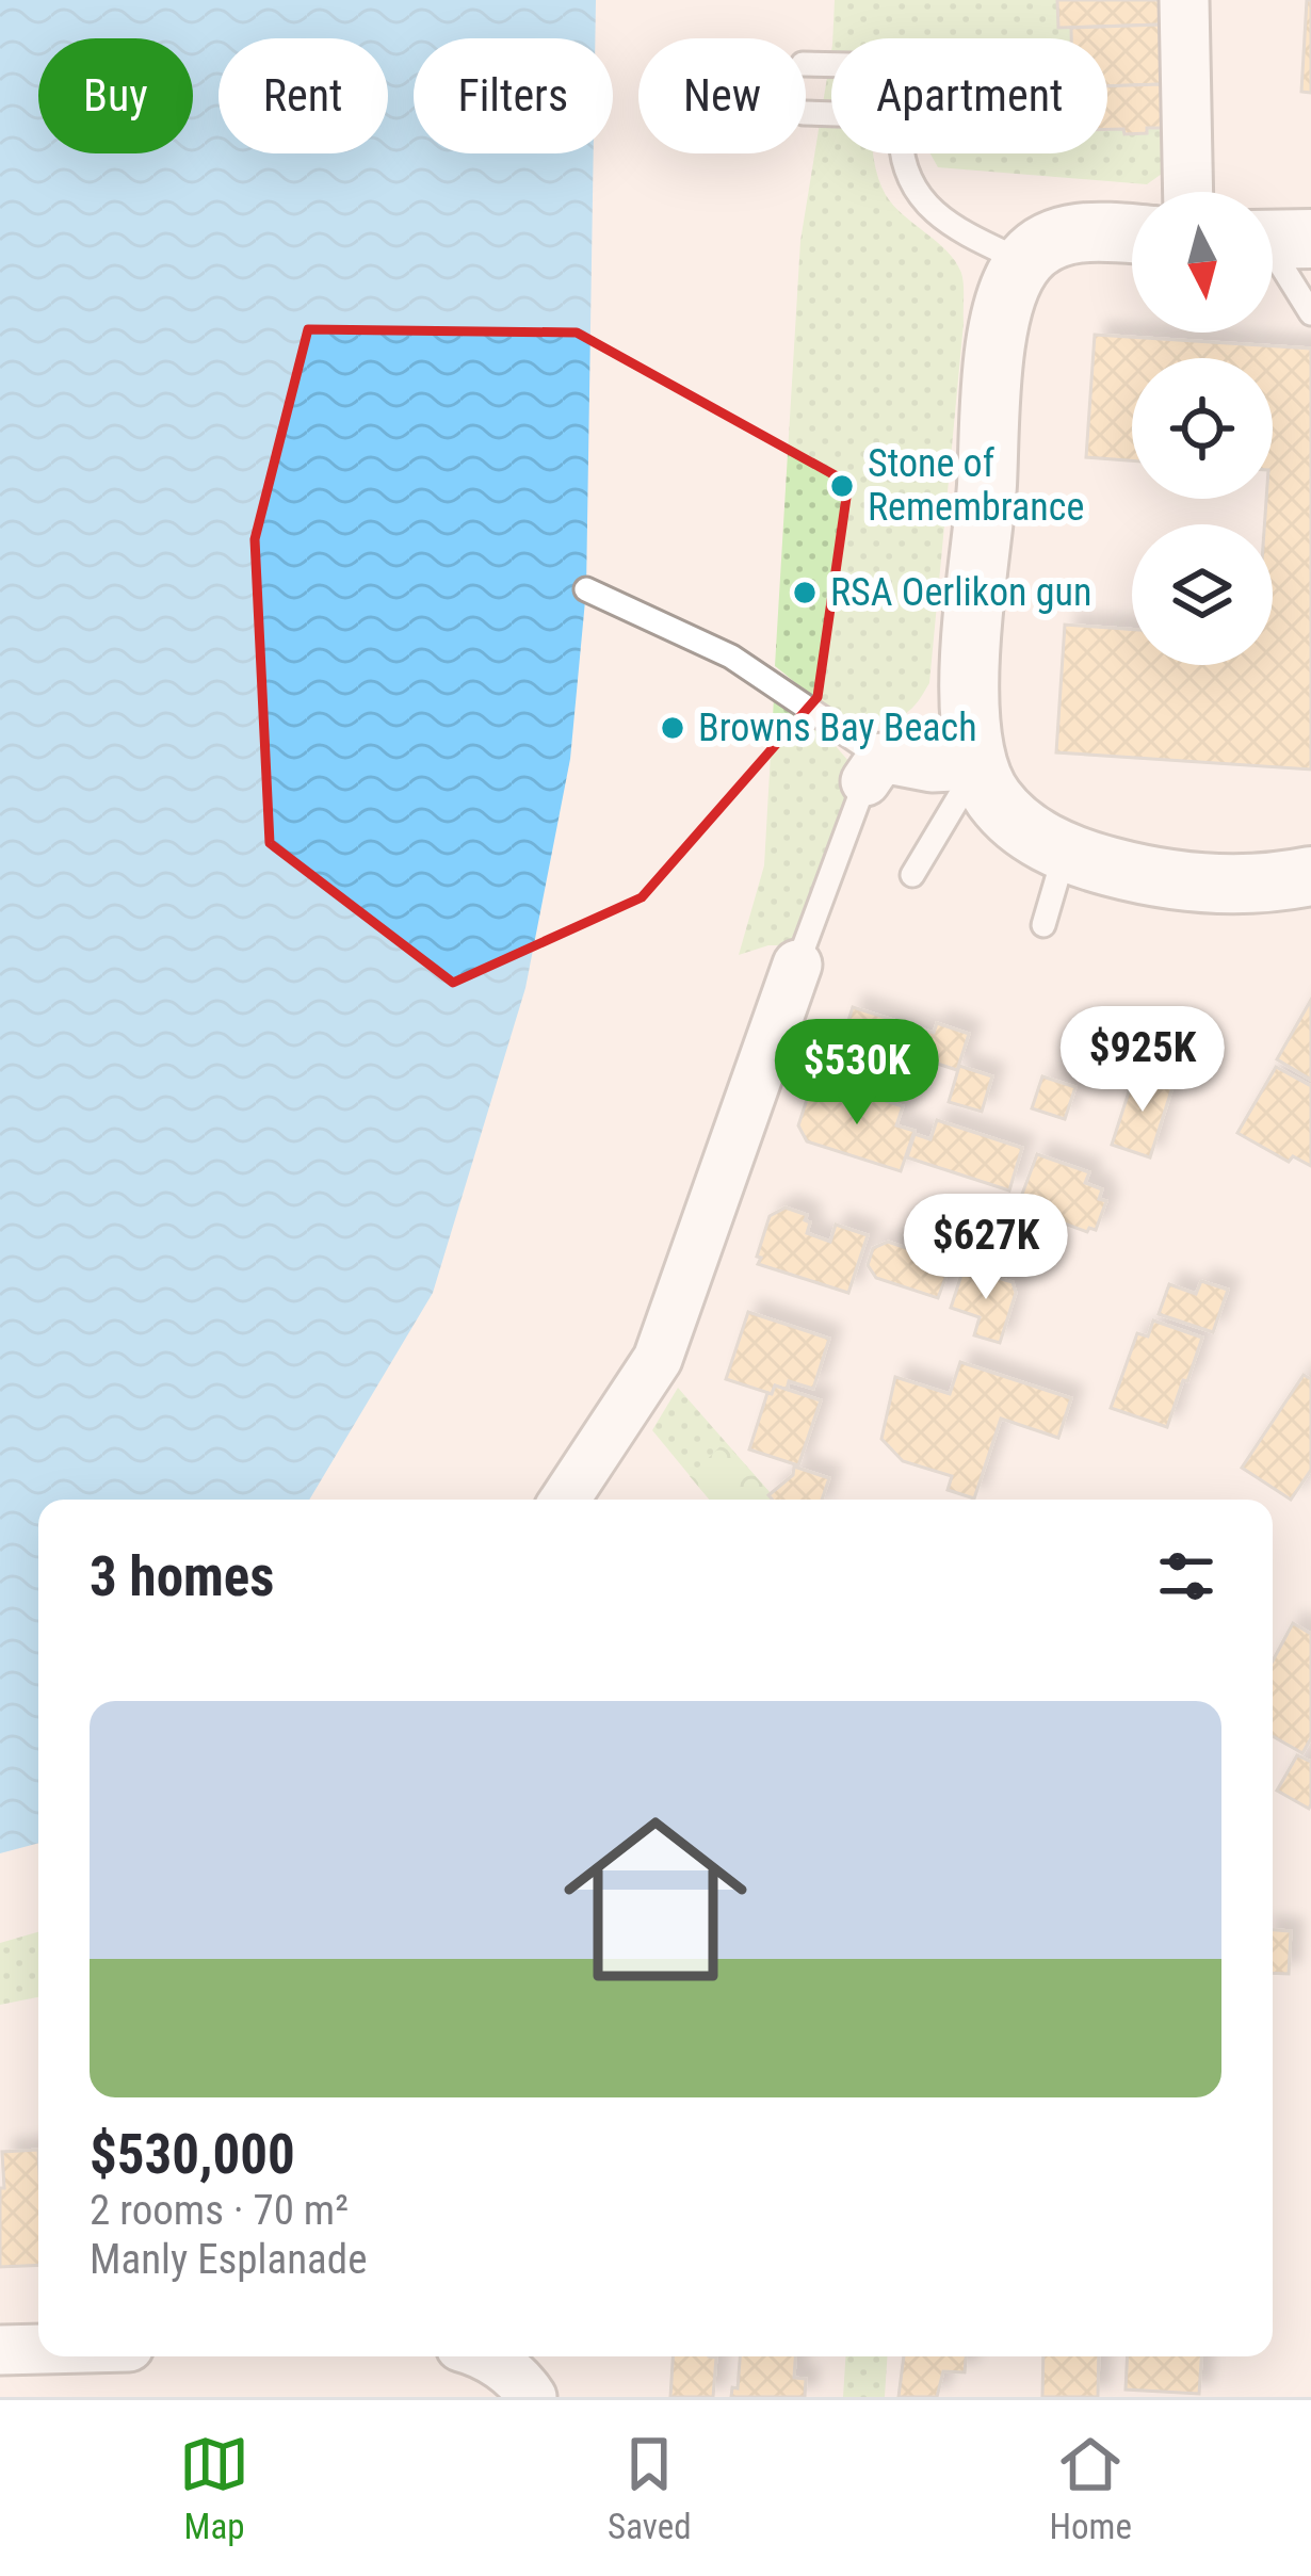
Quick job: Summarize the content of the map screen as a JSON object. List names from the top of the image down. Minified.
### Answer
{"places":["Stone of Remembrance","RSA Oerlikon gun","Browns Bay Beach"],"north":"bottom","page":{"chip":["Buy","Rent","Filters","New","Apartment"],"price":["$925K","$530K","$627K"],"heading":"3 homes","list":[{"name":"$530,000","note":"2 rooms · 70 m² · Manly Esplanade"}],"tabs":["Map","Saved","Home"]}}
